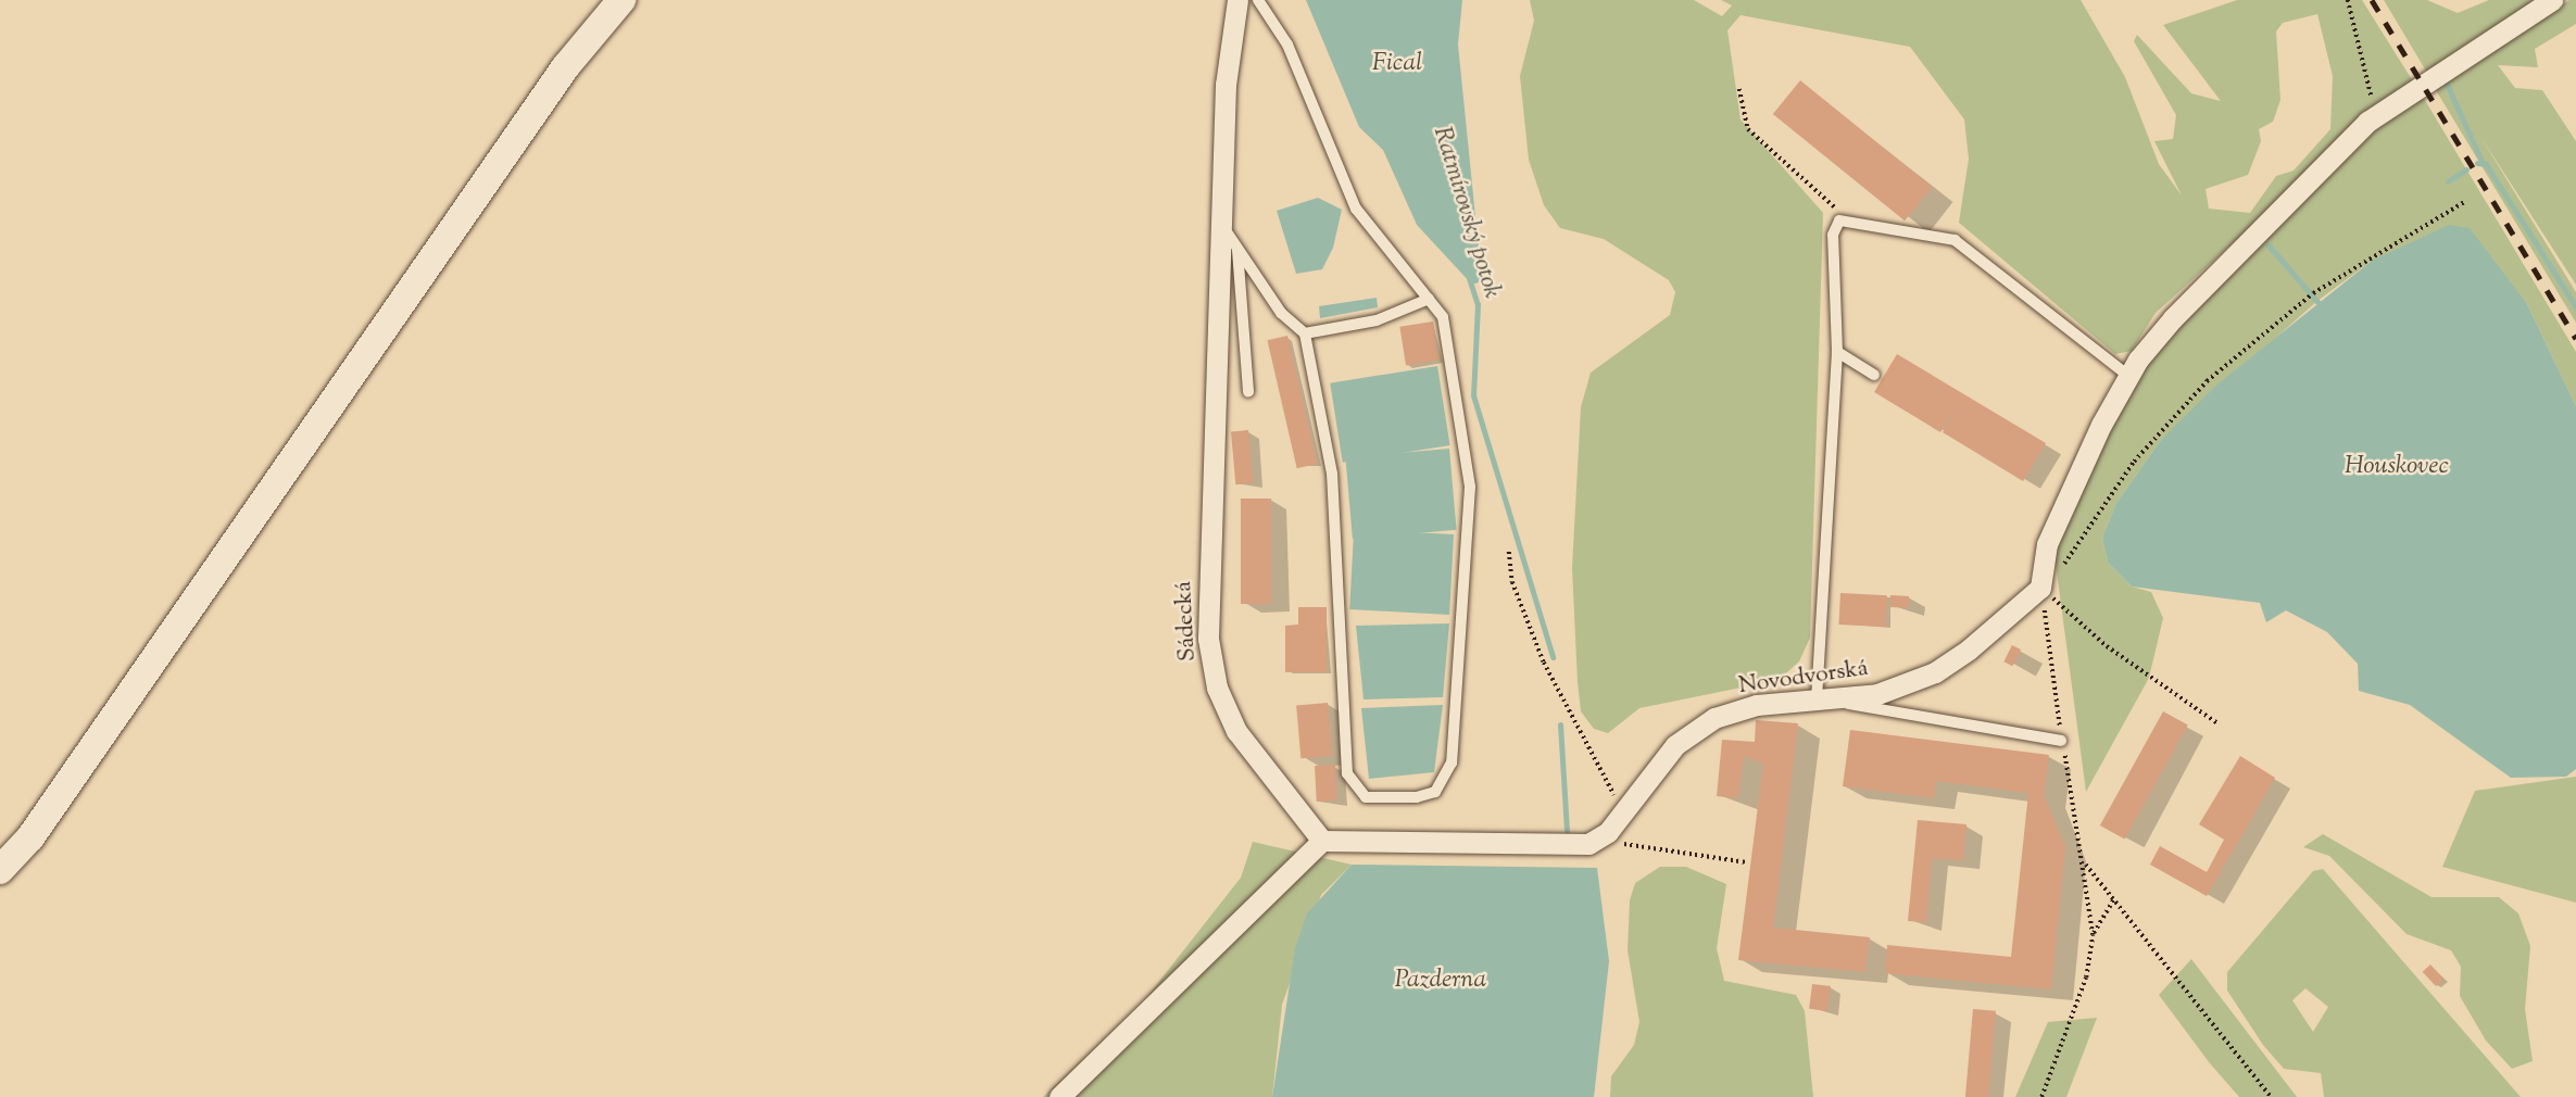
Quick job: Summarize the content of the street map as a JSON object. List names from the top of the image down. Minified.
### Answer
{"streets":{"street":["Sádecká","Novodvorská"]},"water":["Fical","Ratmírovský potok","Houskovec","Pazderna"]}
